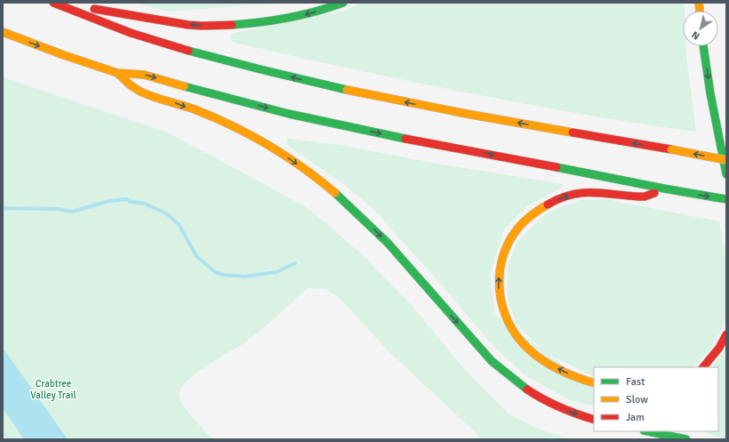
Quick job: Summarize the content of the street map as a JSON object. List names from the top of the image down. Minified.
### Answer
{"parks":["Crabtree Valley Trail"],"legend":["Fast","Slow","Jam"],"north":"bottom left"}
